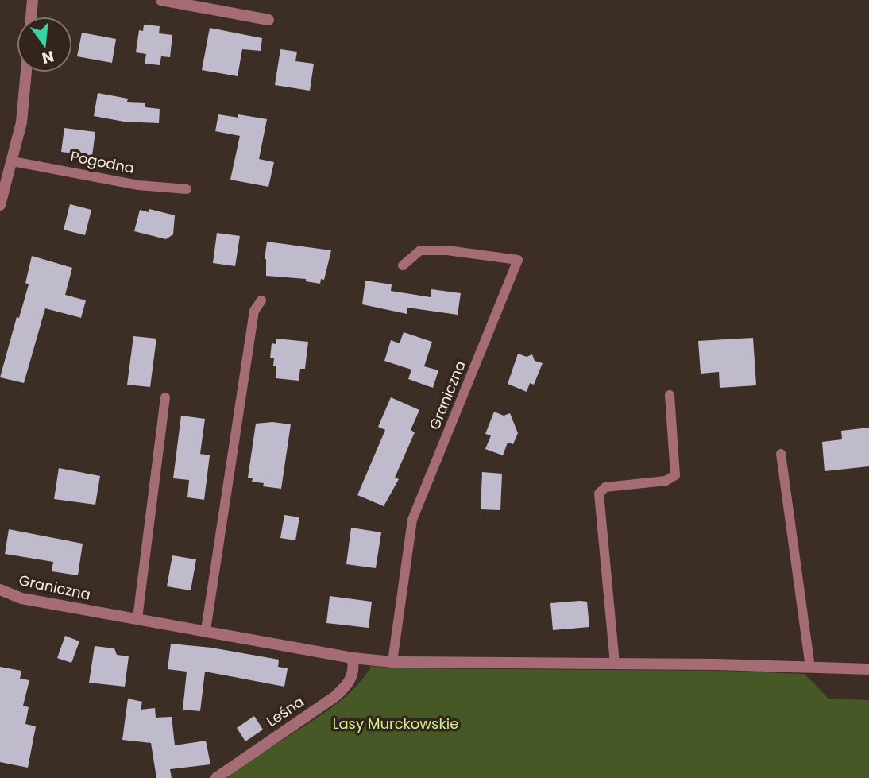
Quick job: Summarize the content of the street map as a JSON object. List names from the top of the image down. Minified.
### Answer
{"streets":{"street":["Graniczna","Leśna"],"lane":["Pogodna"]},"crossings":[["Graniczna","Leśna"]],"parks":["Lasy Murckowskie"],"north":"bottom"}
